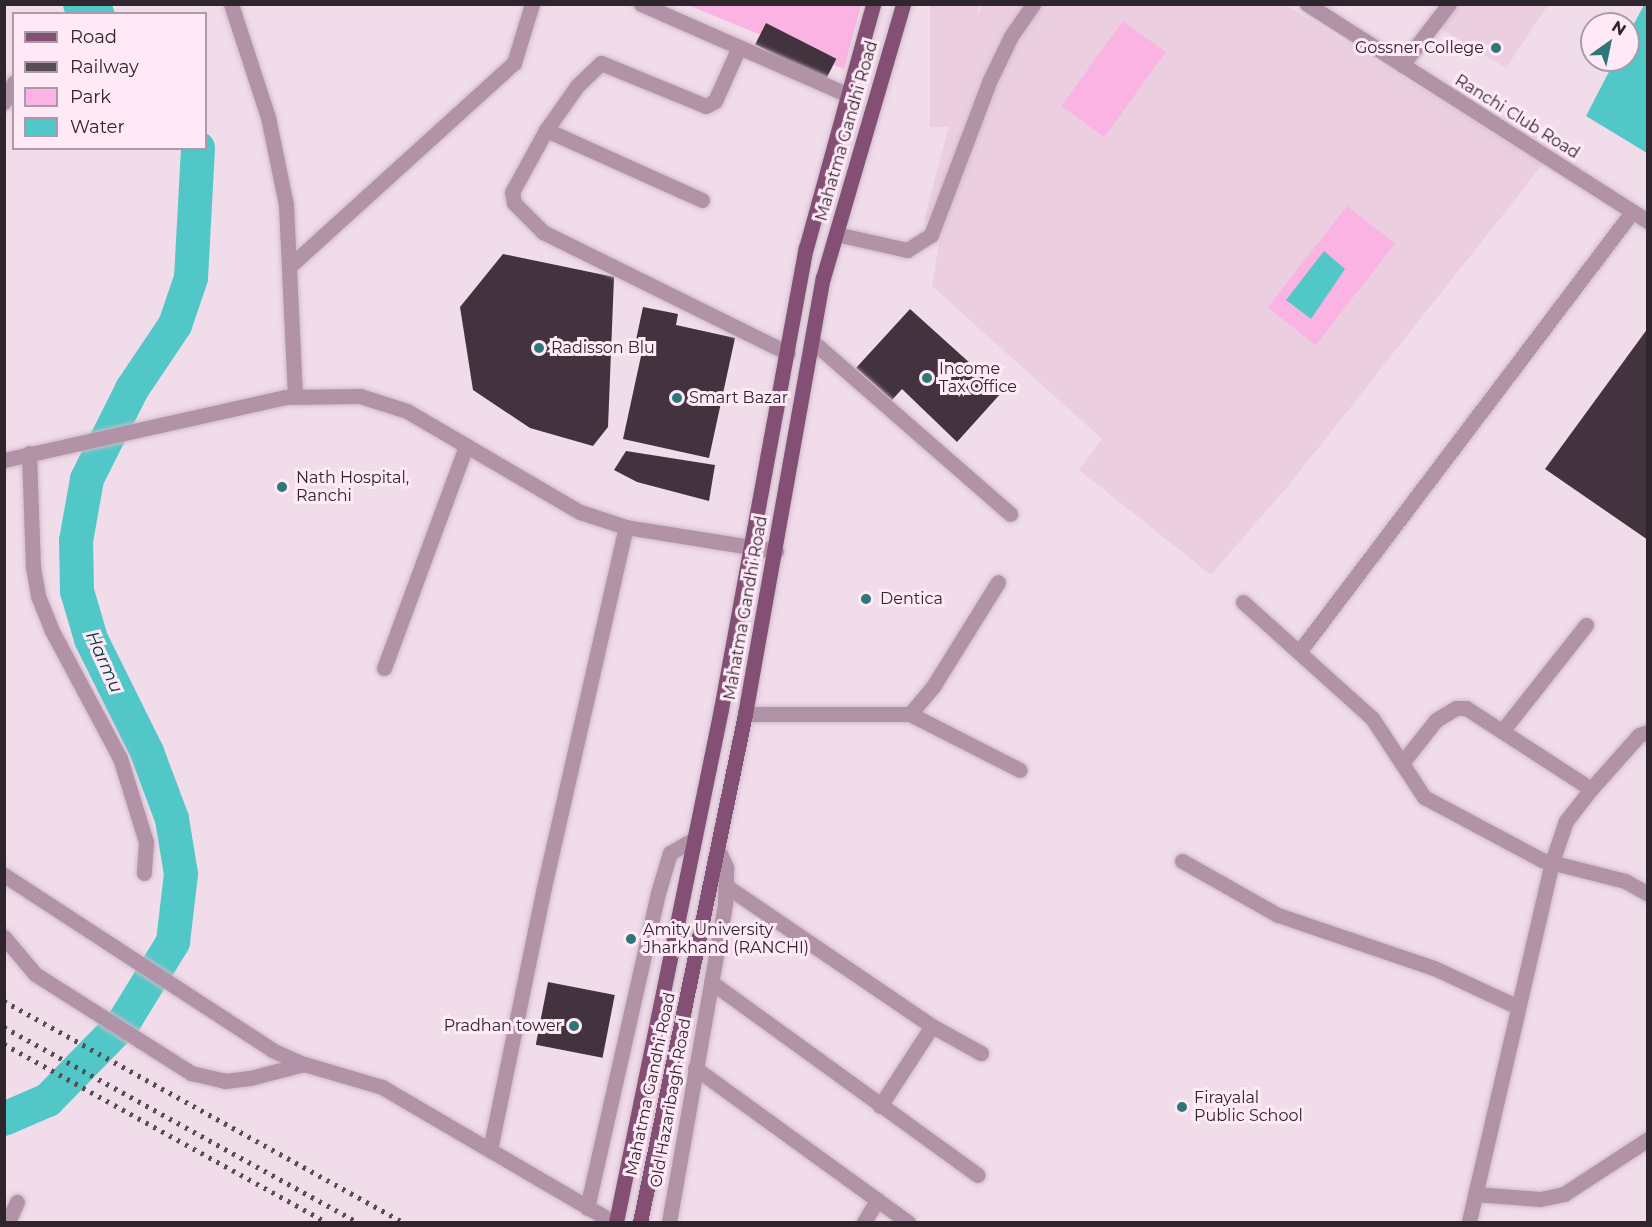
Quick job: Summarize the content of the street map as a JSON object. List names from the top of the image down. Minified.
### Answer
{"streets":{"main road":["Mahatma Gandhi Road"],"street":["Ranchi Club Road","Old Hazaribagh Road"]},"crossings":[["Mahatma Gandhi Road","Old Hazaribagh Road"]],"water":["Harmu"],"places":["Gossner College","Radisson Blu","Income Tax Office","Smart Bazar","Nath Hospital, Ranchi","Dentica","Amity University Jharkhand (RANCHI)","Pradhan tower","Firayalal Public School"],"legend":["Road","Railway","Park","Water"],"north":"top right"}
